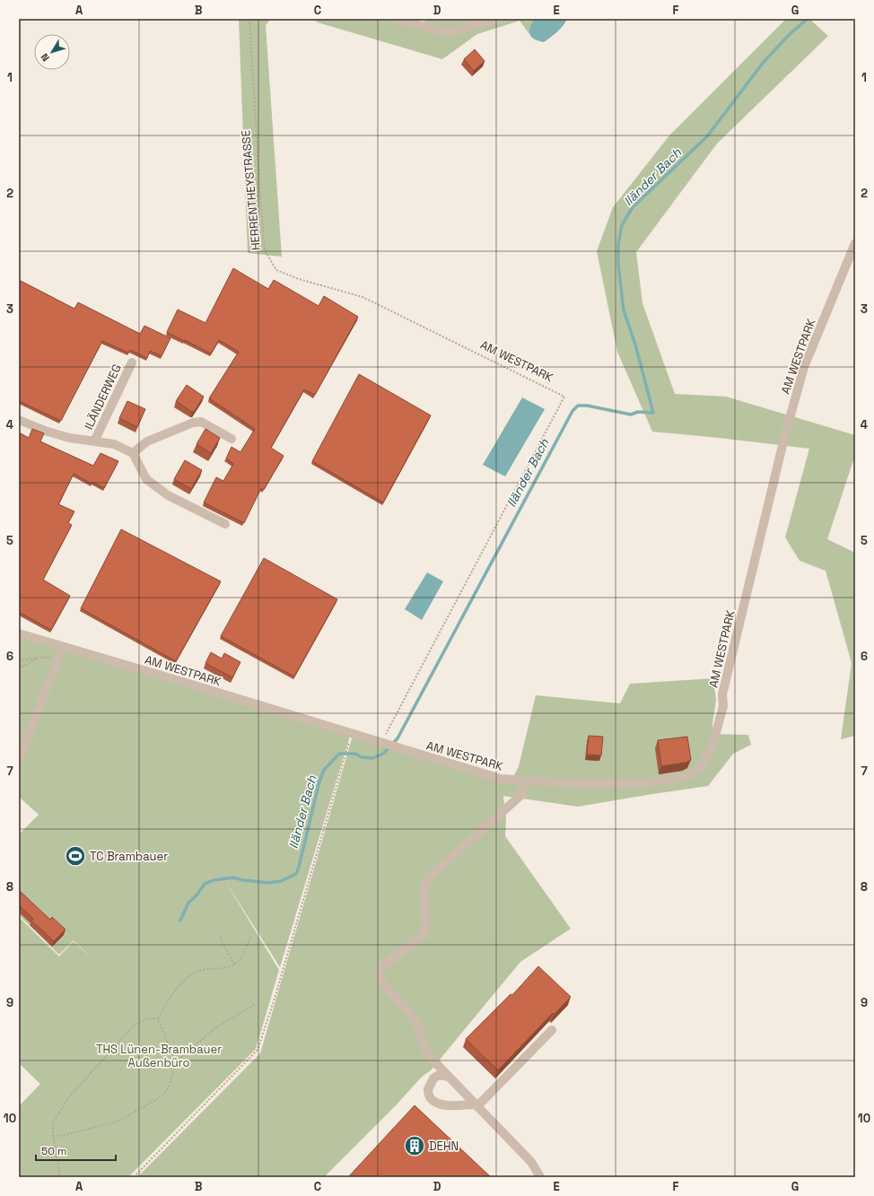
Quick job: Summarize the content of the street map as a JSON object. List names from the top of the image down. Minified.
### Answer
{"streets":{"street":["AM WESTPARK","ILÄNDERWEG"],"path":["HERRENTHEYSTRASSE"]},"crossings":[["HERRENTHEYSTRASSE","AM WESTPARK"]],"water":["Iländer Bach"],"parks":["THS Lünen-Brambauer Außenbüro"],"places":{"sports":["TC Brambauer"],"building":["DEHN"]},"scale_bar":"50 m","north":"bottom left","grid":{"columns":["A","B","C","D","E","F","G"],"rows":["1","2","3","4","5","6","7","8","9","10"]}}
